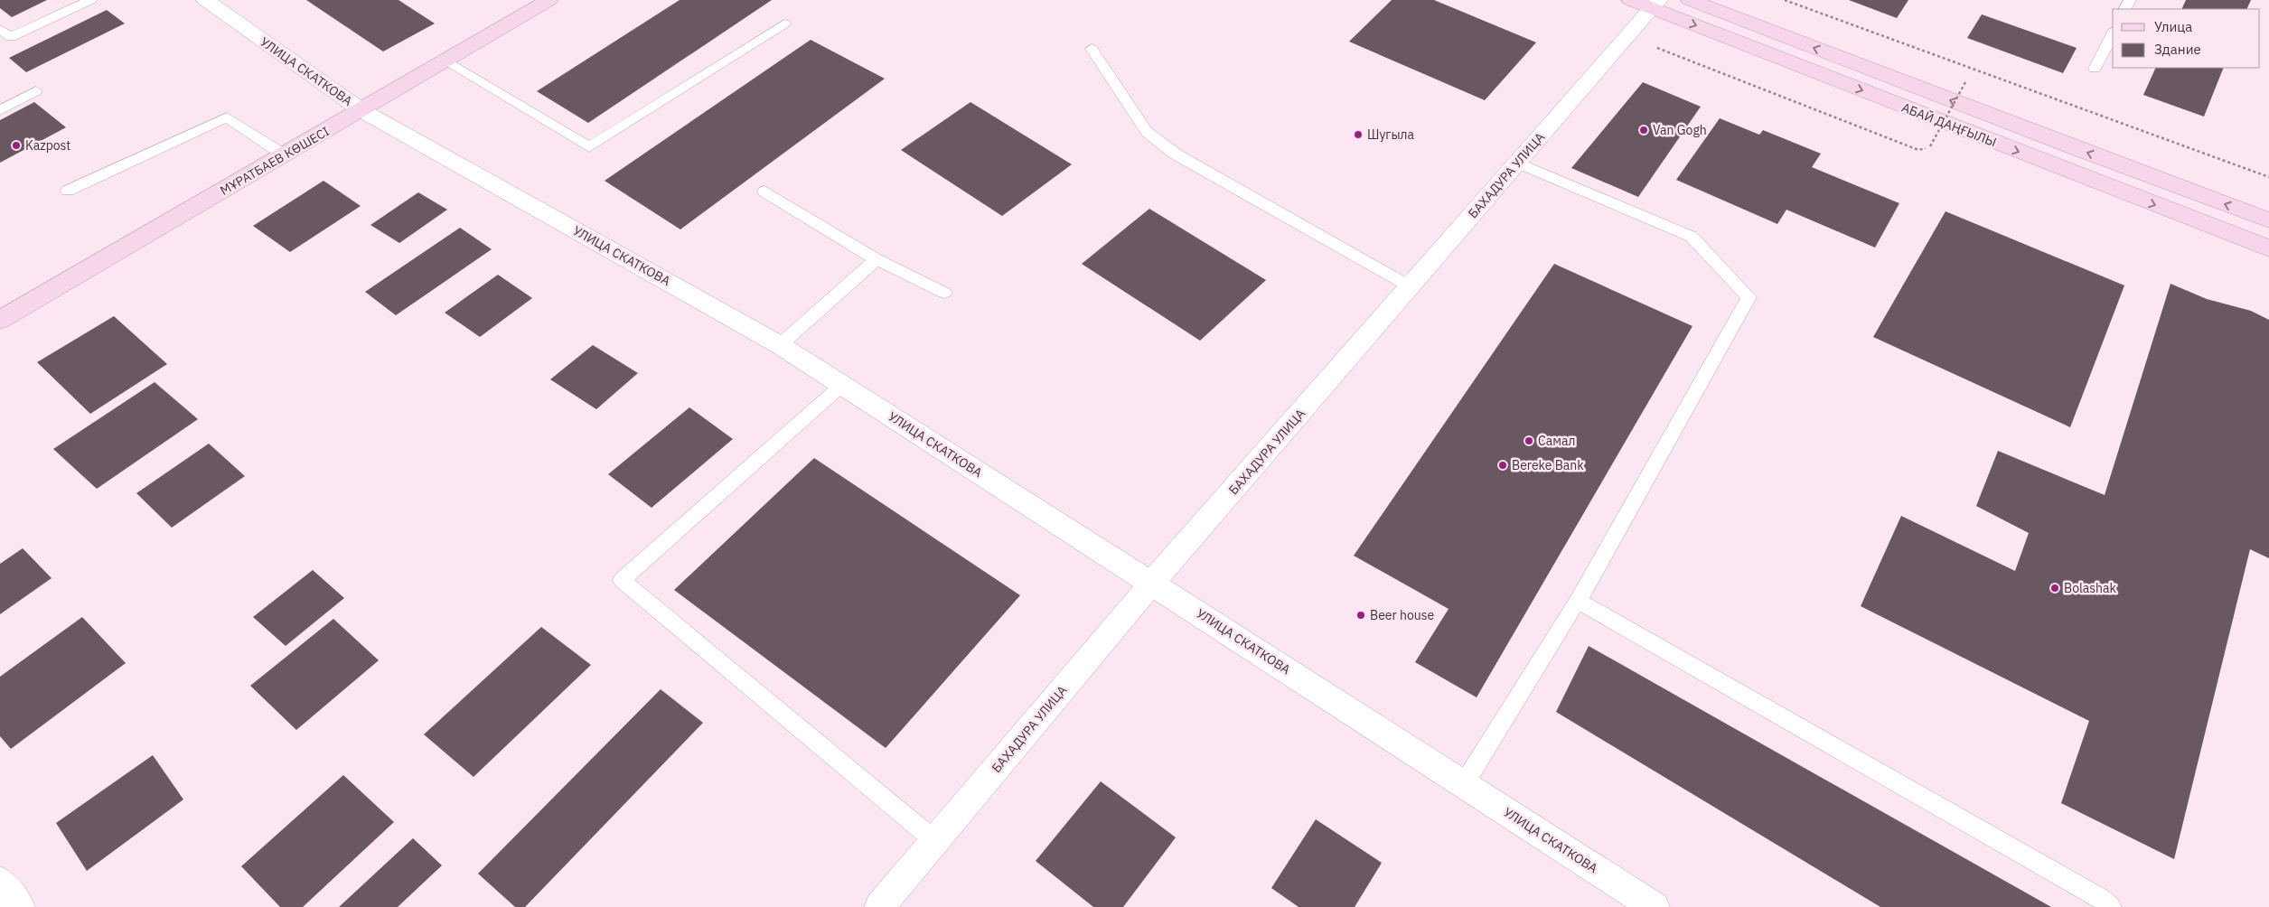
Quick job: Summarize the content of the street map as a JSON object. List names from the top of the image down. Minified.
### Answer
{"streets":{"main road":["АБАЙ ДАҢҒЫЛЫ","МҰРАТБАЕВ КӨШЕСІ"],"street":["УЛИЦА СКАТКОВА","БАХАДУРА УЛИЦА"]},"crossings":[["УЛИЦА СКАТКОВА","МҰРАТБАЕВ КӨШЕСІ"],["УЛИЦА СКАТКОВА","БАХАДУРА УЛИЦА"],["АБАЙ ДАҢҒЫЛЫ","БАХАДУРА УЛИЦА"]],"places":["Van Gogh","Шугыла","Kazpost","Самал","Bereke Bank","Bolashak","Beer house"],"legend":["Улица","Здание"]}
